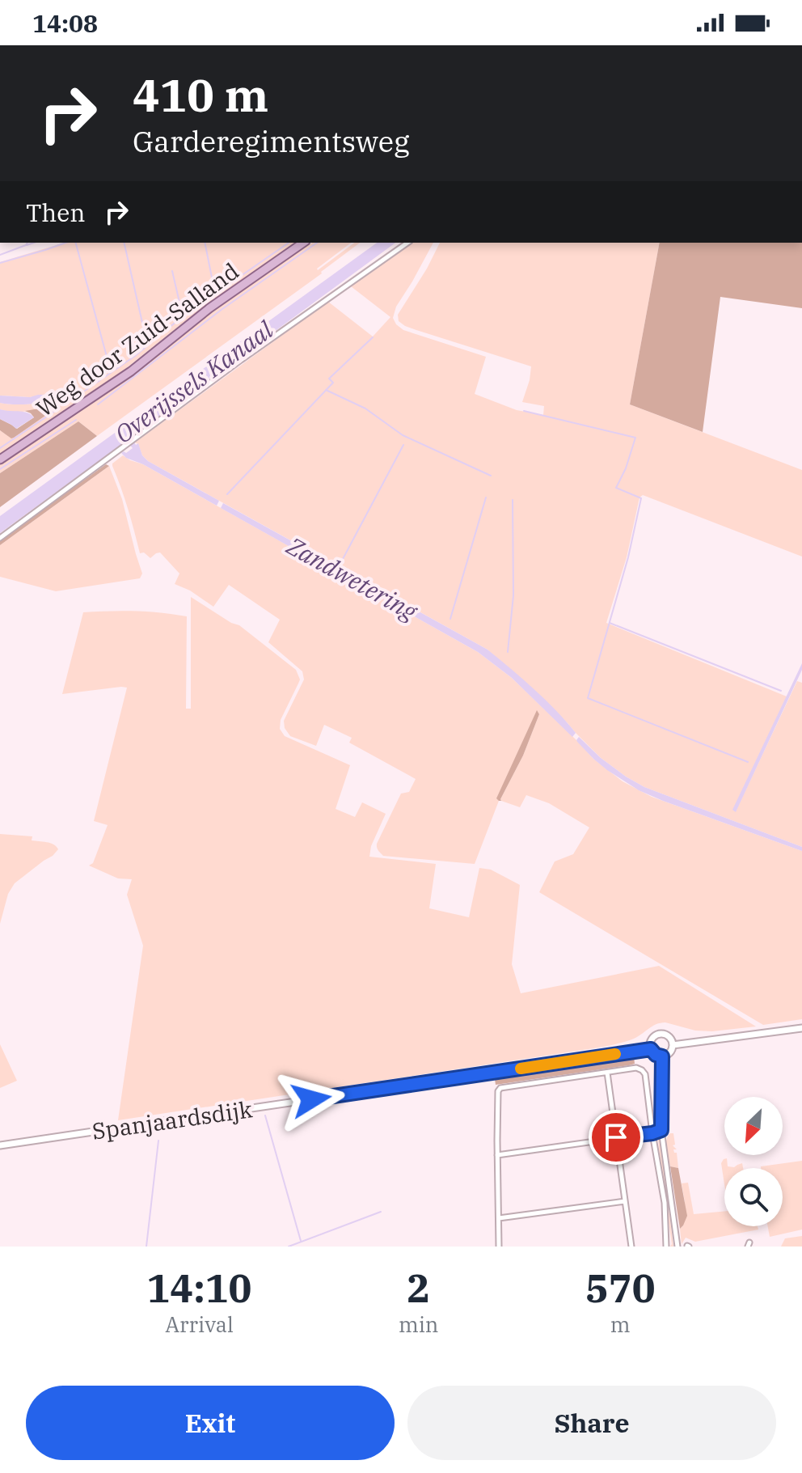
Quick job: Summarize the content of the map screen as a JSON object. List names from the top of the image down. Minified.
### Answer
{"streets":{"main road":["Weg door Zuid-Salland"],"street":["Spanjaardsdijk"]},"water":["Overijssels Kanaal","Zandwetering"],"north":"bottom left","page":{"status":"14:08","turn":["410 m","Garderegimentsweg"],"then":"Then","eta":["14:10","Arrival","2","min","570","m"],"buttons":["Exit","Share"]}}
